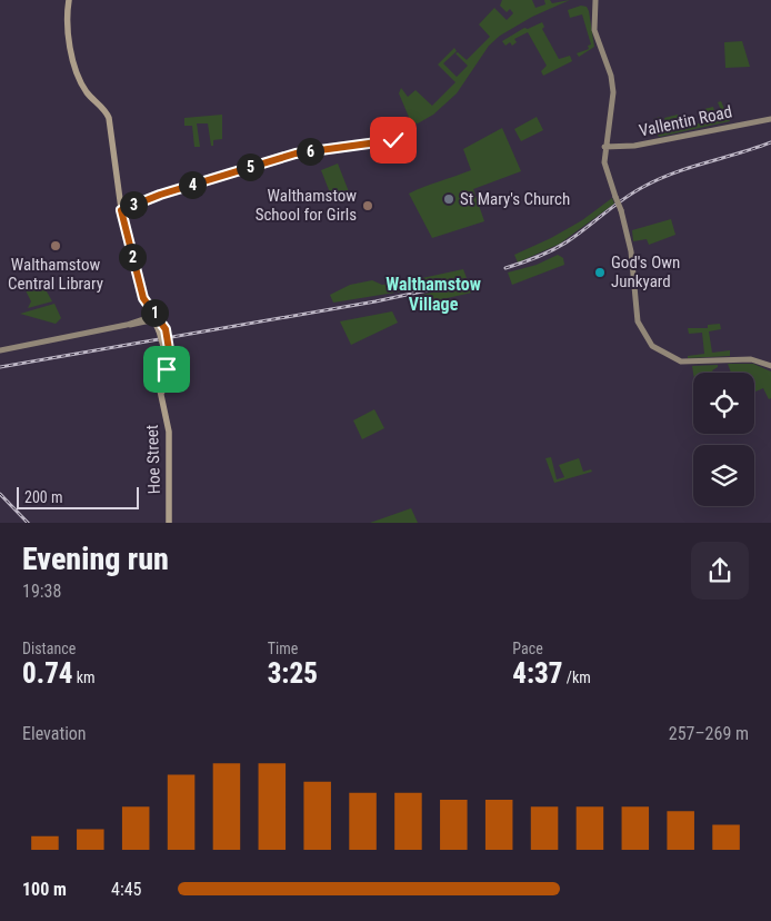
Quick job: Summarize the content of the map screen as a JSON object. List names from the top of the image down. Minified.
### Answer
{"streets":{"main road":["Hoe Street"],"street":["Vallentin Road"]},"districts":["Walthamstow Village"],"places":["St Mary's Church","Walthamstow School for Girls","Walthamstow Central Library","God's Own Junkyard"],"scale_bar":"200 m","page":{"pins":["6","5","4","3","2","1"],"scale":"200 m","heading":["Evening run","19:38"],"stats":[["Distance","0.74 km"],["Time","3:25"],["Pace","4:37 /km"]],"chart":["Elevation","257–269 m"],"list":[{"name":"100 m","note":"4:45"}]}}
